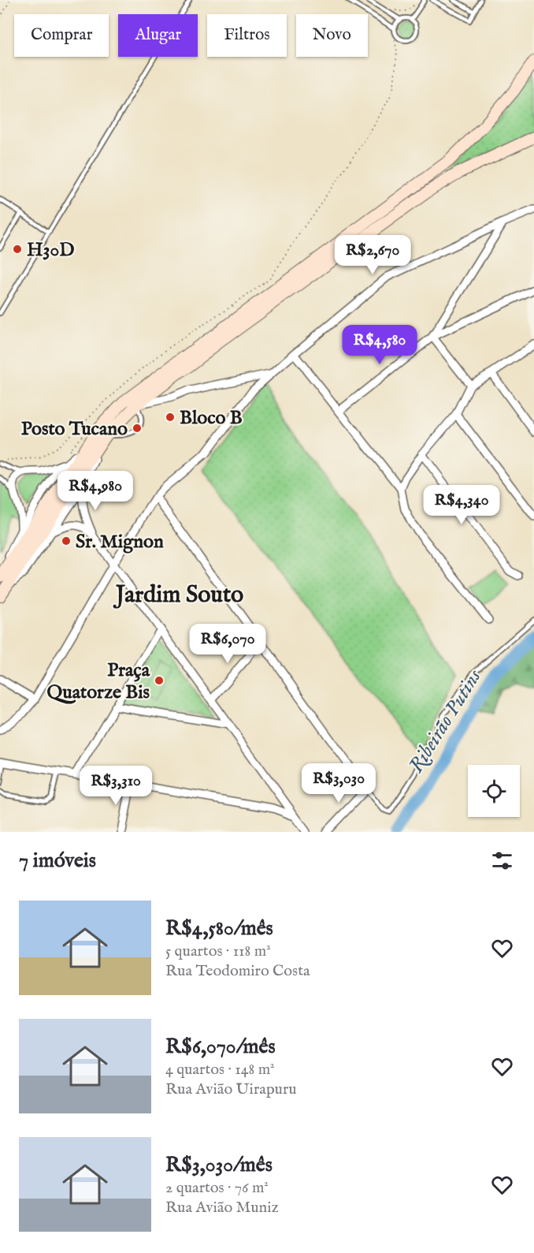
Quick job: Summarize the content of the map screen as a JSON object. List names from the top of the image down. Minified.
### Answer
{"districts":["Jardim Souto"],"water":["Ribeirão Putins"],"places":["H30D","Bloco B","Posto Tucano","Sr. Mignon","Praça Quatorze Bis"],"page":{"chip":["Comprar","Alugar","Filtros","Novo"],"price":["R$2,670","R$4,580","R$4,980","R$4,340","R$6,070","R$3,030","R$3,310"],"heading":"7 imóveis","list":[{"name":"R$4,580/mês","note":"5 quartos · 118 m² · Rua Teodomiro Costa"},{"name":"R$6,070/mês","note":"4 quartos · 148 m² · Rua Avião Uirapuru"},{"name":"R$3,030/mês","note":"2 quartos · 76 m² · Rua Avião Muniz"}]}}
